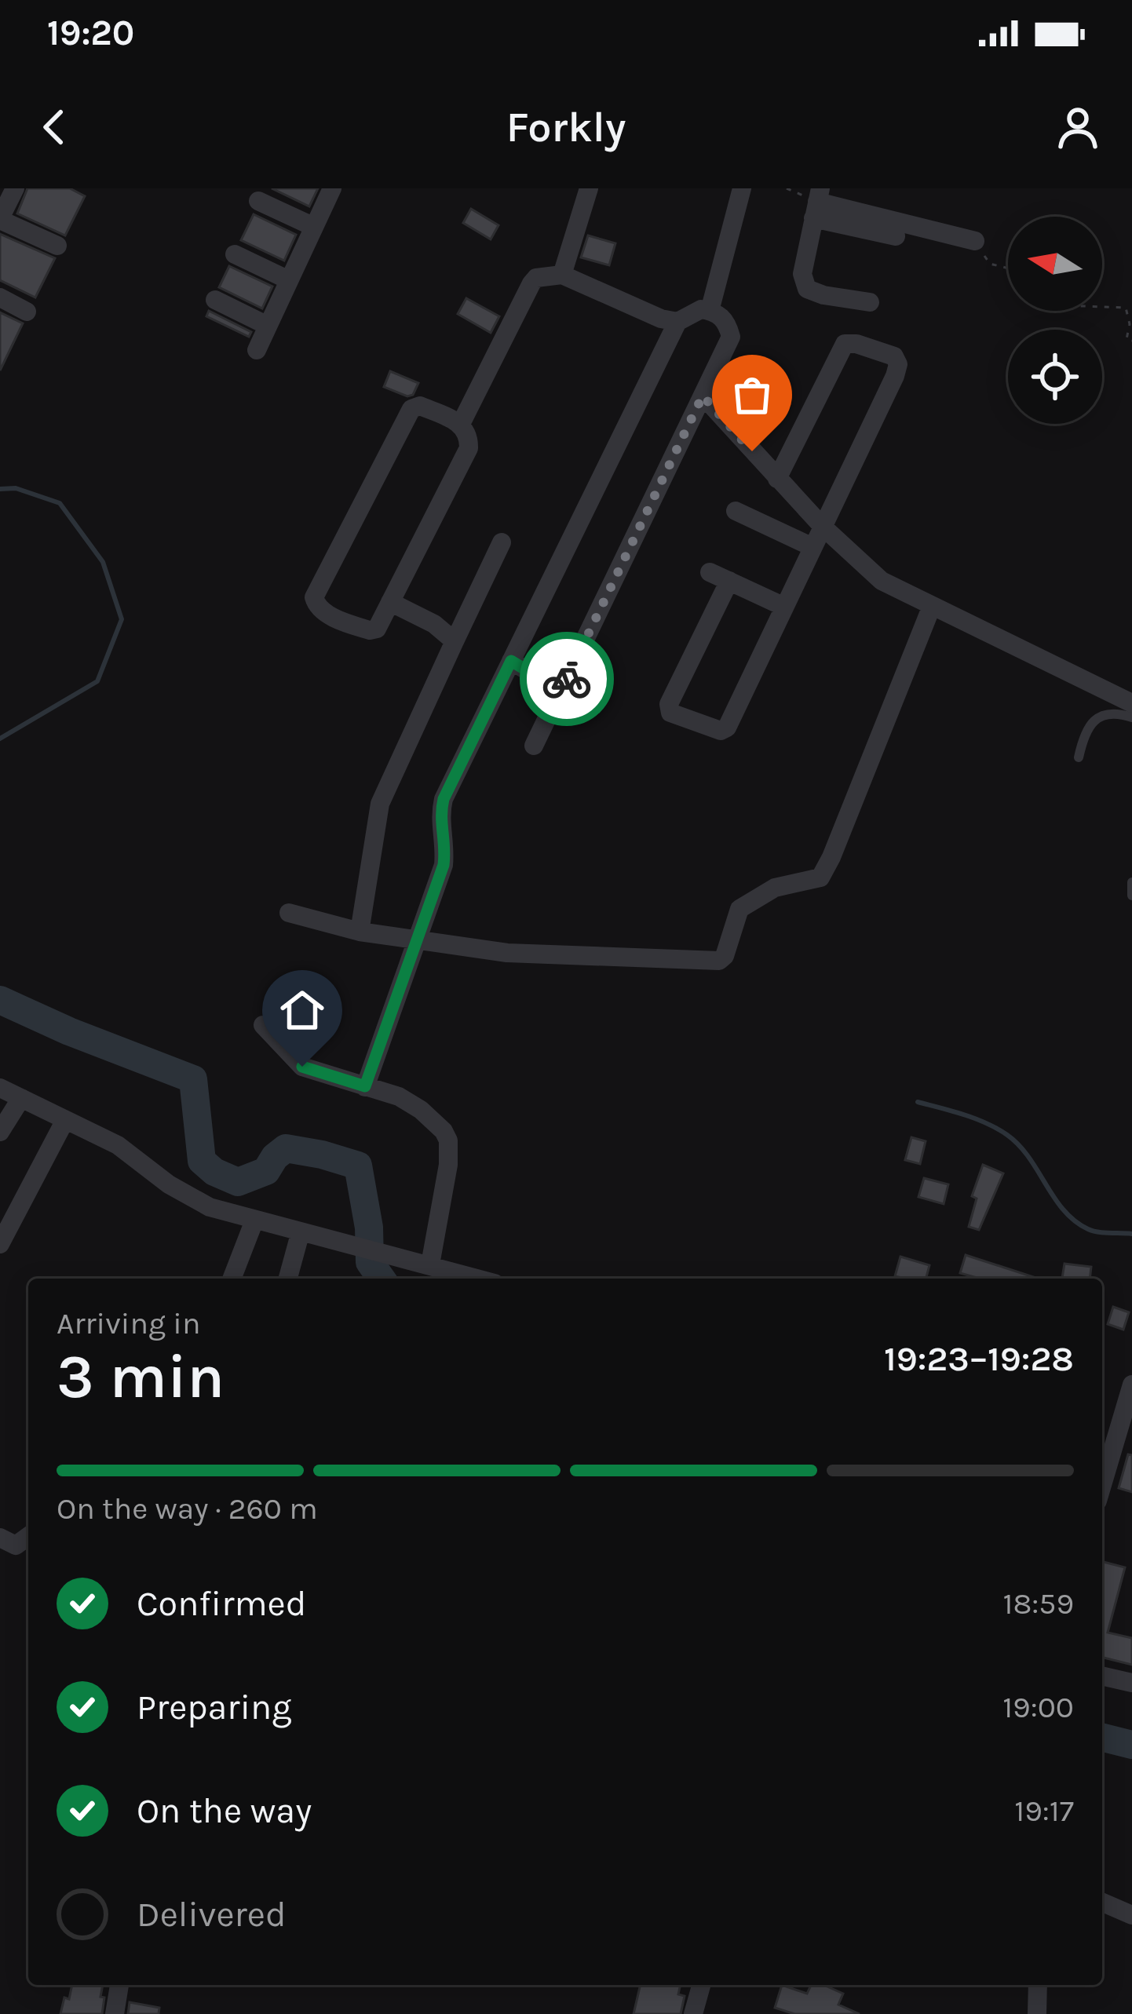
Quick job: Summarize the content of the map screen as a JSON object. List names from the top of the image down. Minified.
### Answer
{"north":"left","page":{"status":"19:20","header":"Forkly","heading":["3 min","Arriving in","19:23–19:28"],"bar":"On the way · 260 m","list":[["Confirmed","18:59"],["Preparing","19:00"],["On the way","19:17"],"Delivered"]}}
